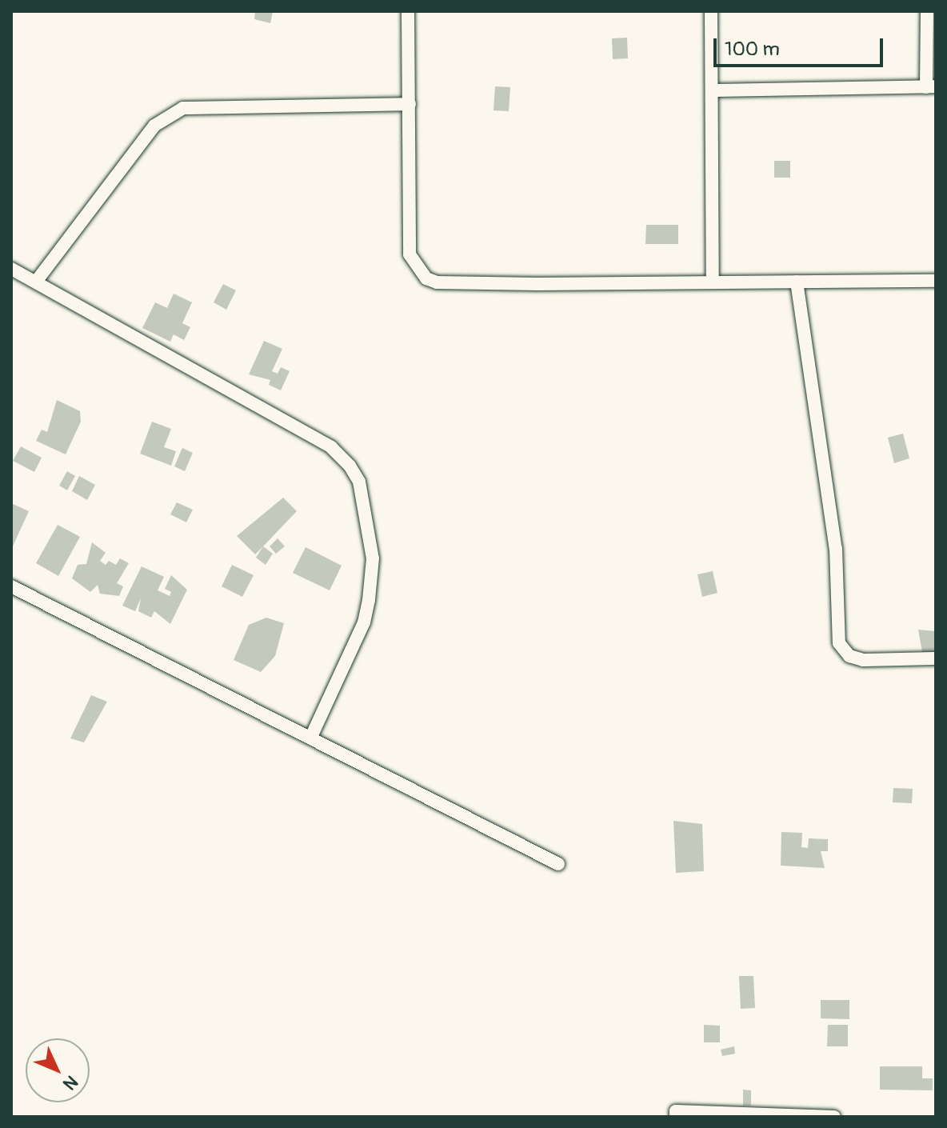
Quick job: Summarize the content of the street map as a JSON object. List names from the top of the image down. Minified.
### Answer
{"scale_bar":"100 m","north":"bottom right"}
